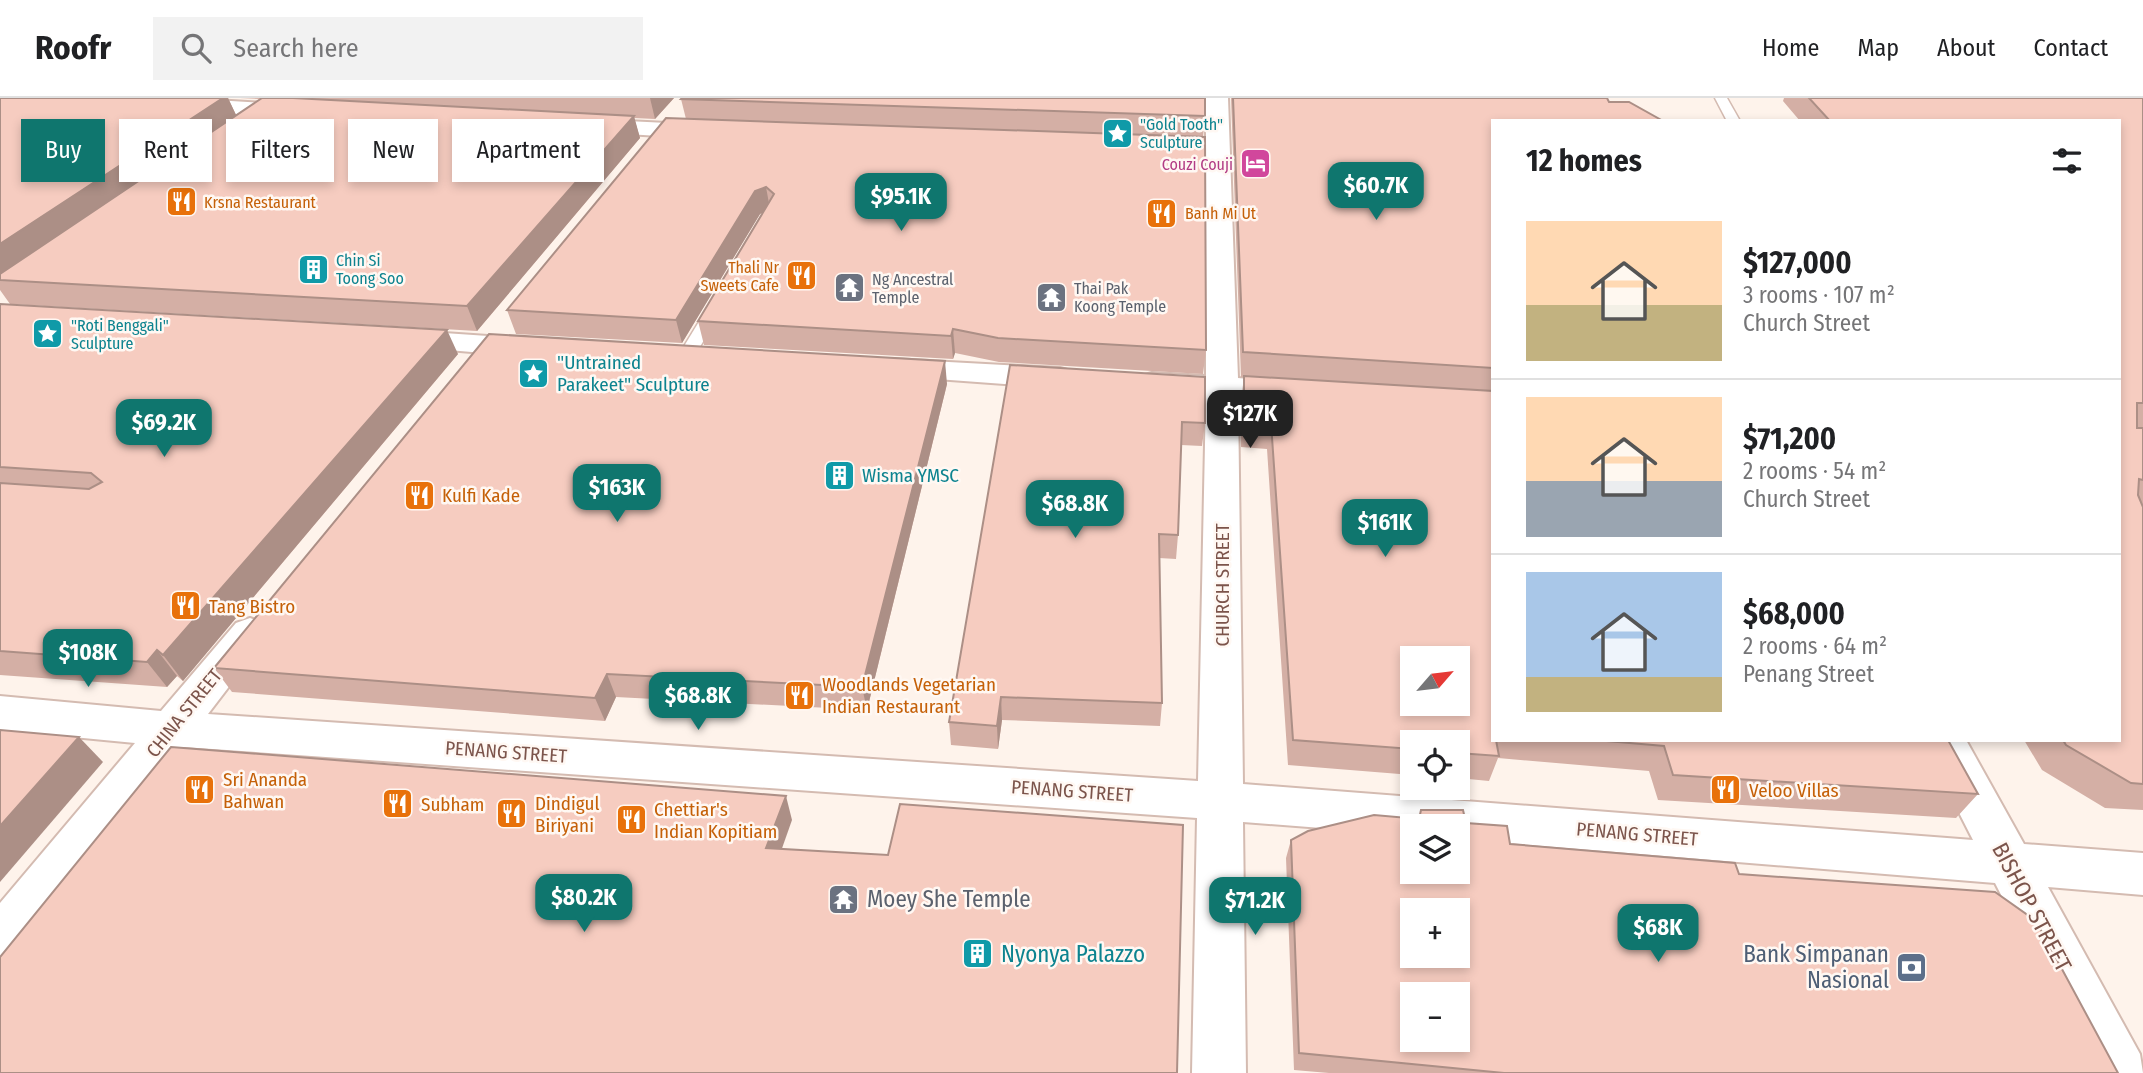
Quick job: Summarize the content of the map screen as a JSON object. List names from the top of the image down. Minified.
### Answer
{"streets":{"street":["CHURCH STREET","CHINA STREET","PENANG STREET","BISHOP STREET"]},"crossings":[["CHURCH STREET","PENANG STREET"],["CHINA STREET","PENANG STREET"],["PENANG STREET","BISHOP STREET"]],"places":{"place":["\"Gold Tooth\" Sculpture","\"Roti Benggali\" Sculpture","\"Untrained Parakeet\" Sculpture"],"hotel":["Couzi Couji"],"restaurant":["Krsna Restaurant","Banh Mi Ut","Thali Nr Sweets Cafe","Kulfi Kade","Tang Bistro","Woodlands Vegetarian Indian Restaurant","Sri Ananda Bahwan","Veloo Villas","Subham","Dindigul Biriyani","Chettiar's Indian Kopitiam"],"building":["Chin Si Toong Soo","Wisma YMSC","Nyonya Palazzo"],"temple":["Ng Ancestral Temple","Thai Pak Koong Temple","Moey She Temple"],"bank":["Bank Simpanan Nasional"]},"north":"top right","page":{"header":"Roofr","search":"Search here","nav":["Home","Map","About","Contact"],"chip":["Buy","Rent","Filters","New","Apartment"],"heading":"12 homes","price":["$60.7K","$95.1K","$127K","$69.2K","$163K","$68.8K","$161K","$108K","$68.8K","$80.2K","$71.2K","$68K"],"list":[{"name":"$127,000","note":"3 rooms · 107 m² · Church Street"},{"name":"$71,200","note":"2 rooms · 54 m² · Church Street"},{"name":"$68,000","note":"2 rooms · 64 m² · Penang Street"}],"map_buttons":["+","−"]}}
